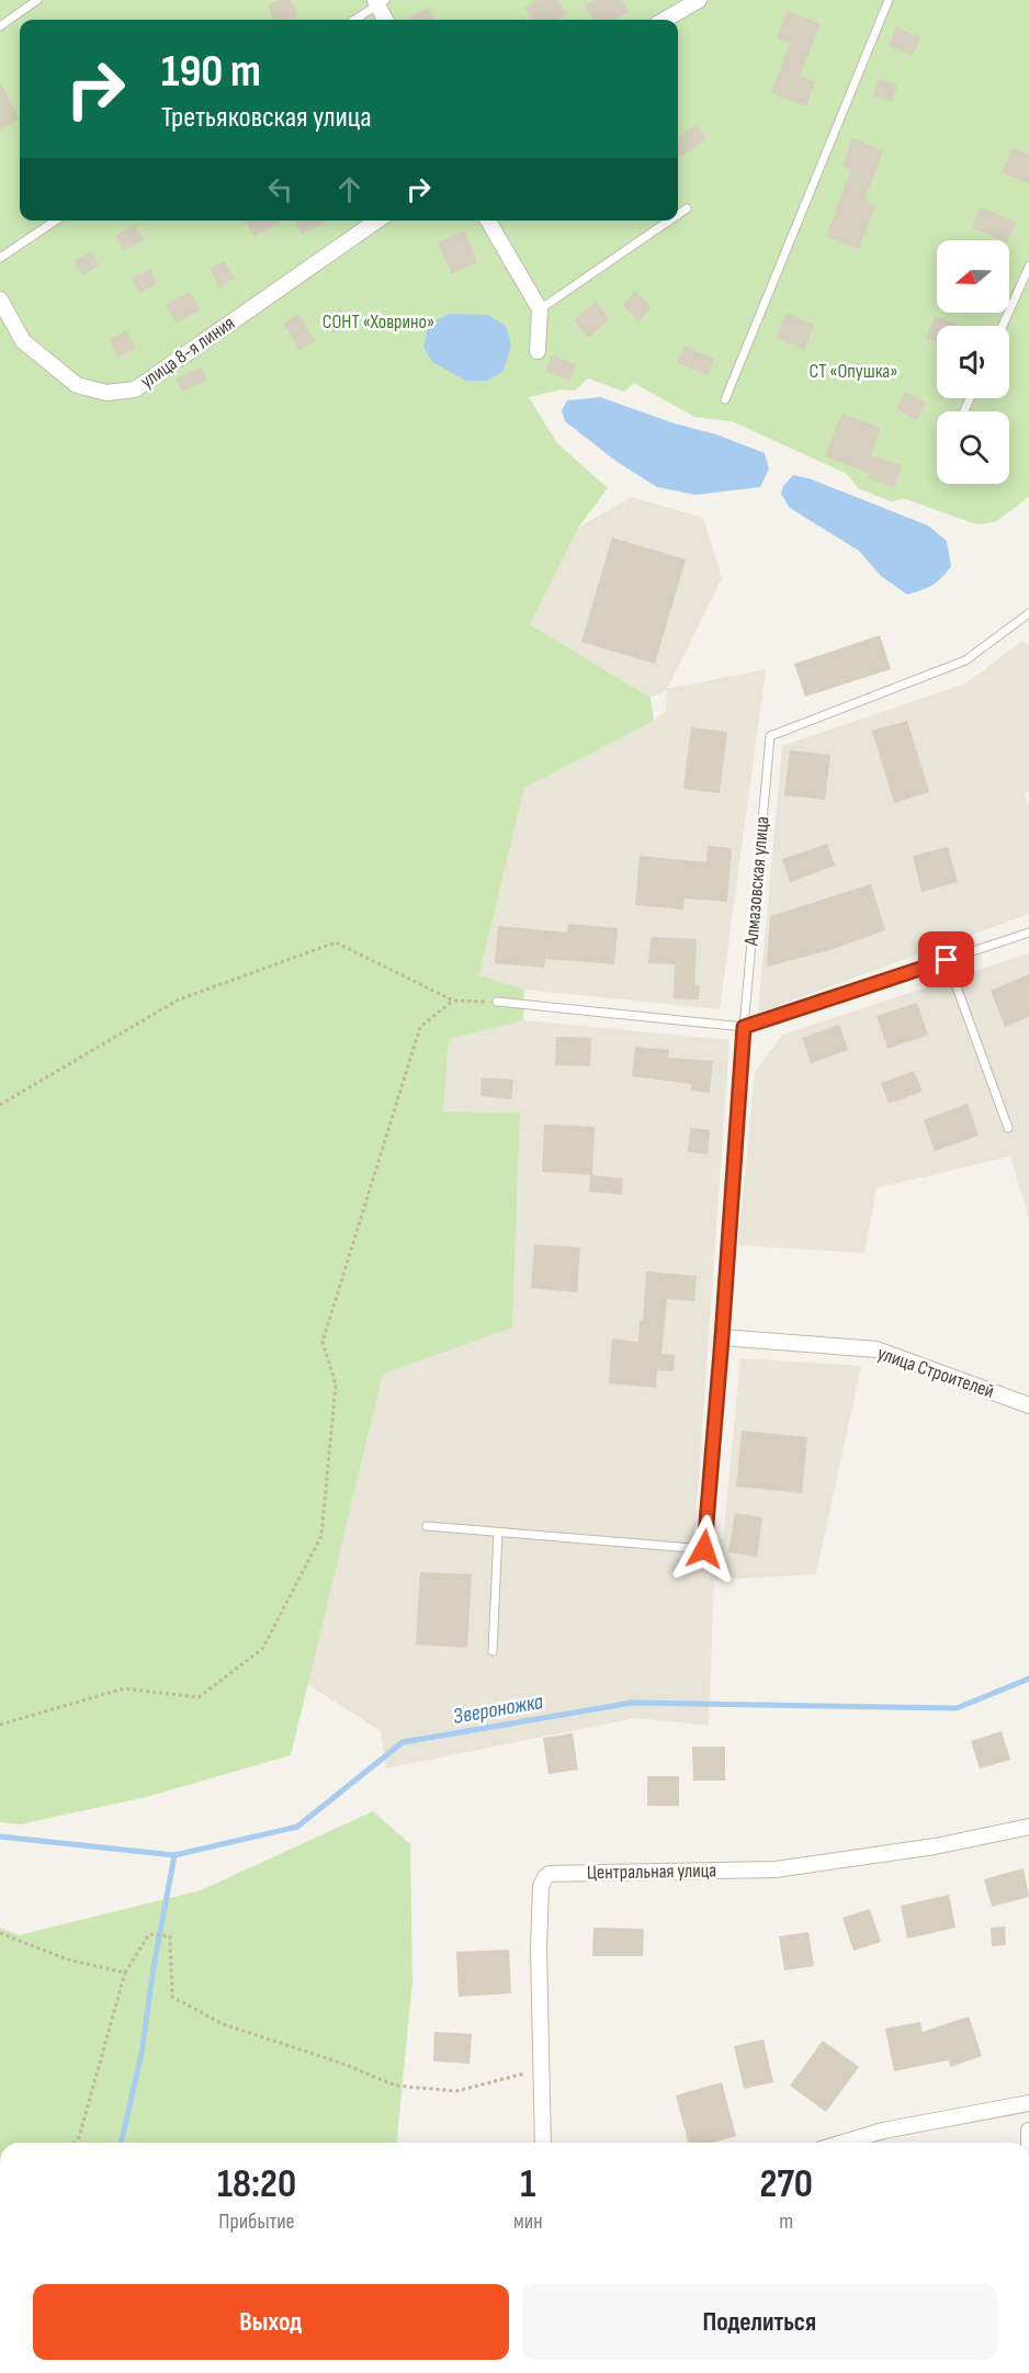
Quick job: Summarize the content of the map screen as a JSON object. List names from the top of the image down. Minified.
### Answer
{"streets":{"street":["улица 8-я линия","улица Строителей","Центральная улица"],"lane":["Алмазовская улица"]},"crossings":[["Алмазовская улица","улица Строителей"]],"water":["Звероножка"],"parks":["СОНТ «Ховрино»","СТ «Опушка»"],"north":"left","page":{"turn":["190 m","Третьяковская улица"],"eta":["18:20","Прибытие","1","мин","270","m"],"buttons":["Выход","Поделиться"]}}
